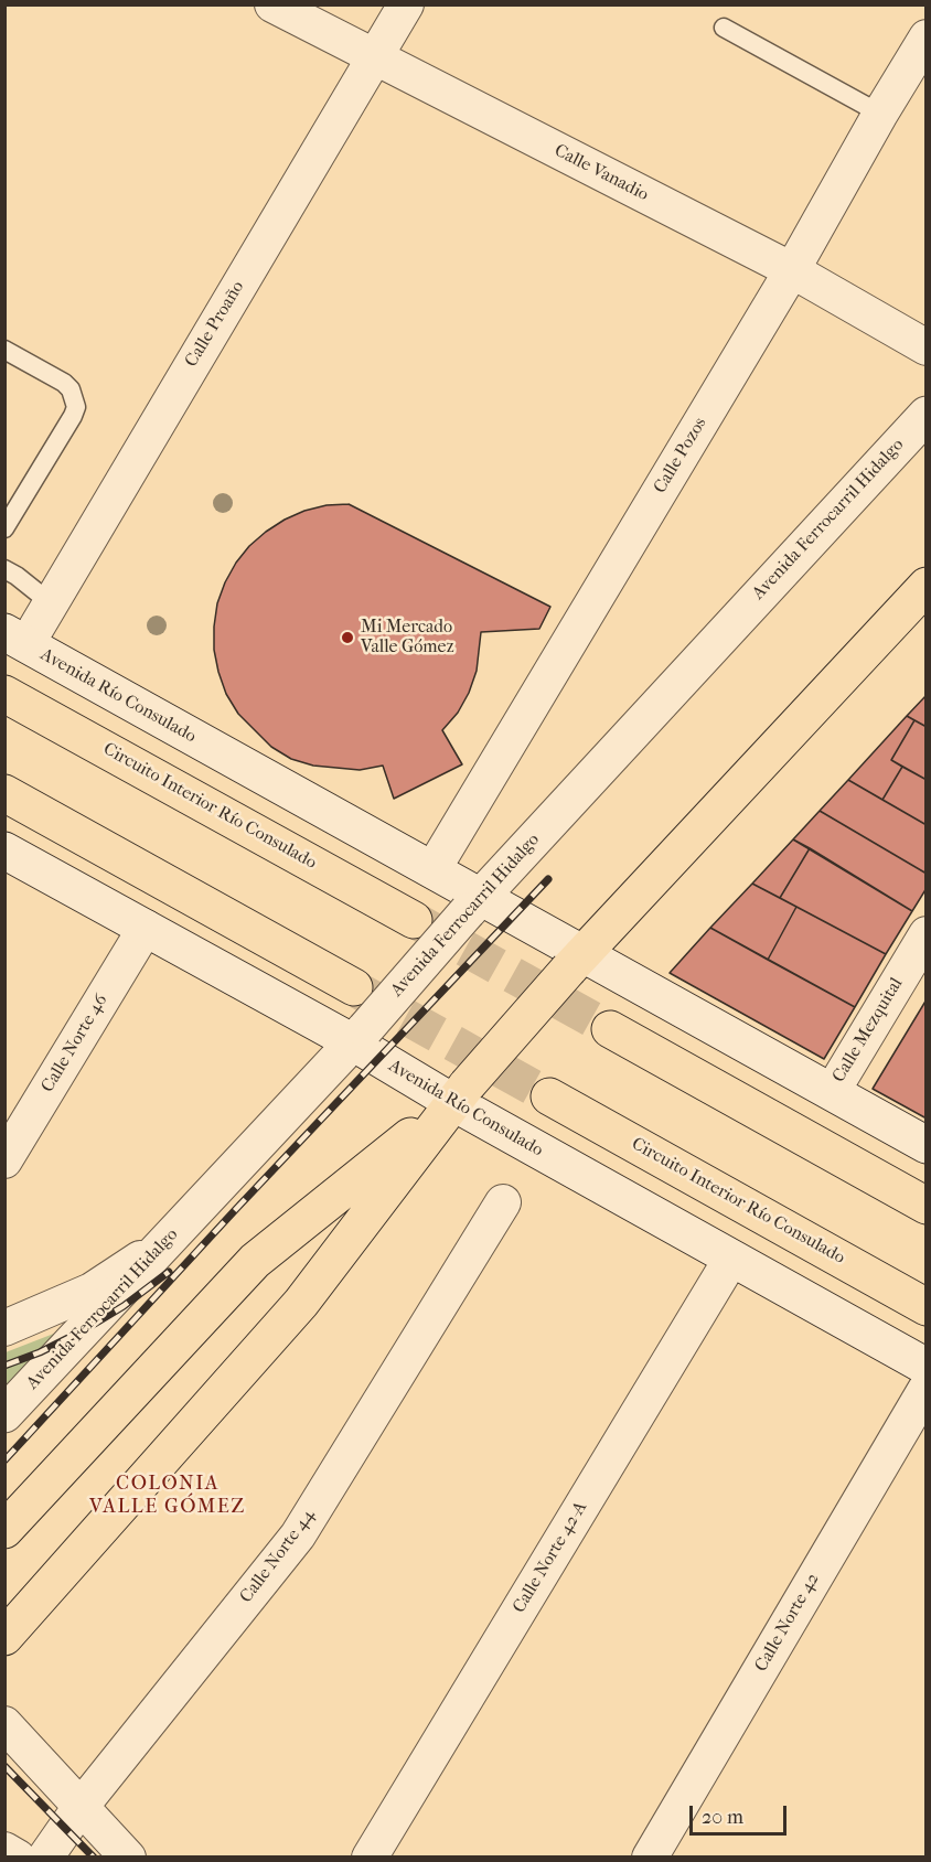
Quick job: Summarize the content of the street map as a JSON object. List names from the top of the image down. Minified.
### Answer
{"streets":{"main road":["Avenida Ferrocarril Hidalgo","Avenida Río Consulado","Circuito Interior Río Consulado"],"street":["Calle Vanadio","Calle Proaño","Calle Pozos","Calle Mezquital","Calle Norte 46","Calle Norte 44","Calle Norte 42-A","Calle Norte 42"]},"crossings":[["Calle Vanadio","Calle Proaño"],["Calle Vanadio","Calle Pozos"],["Calle Proaño","Avenida Río Consulado"],["Calle Pozos","Avenida Río Consulado"],["Avenida Ferrocarril Hidalgo","Avenida Río Consulado"],["Avenida Río Consulado","Calle Mezquital"],["Avenida Río Consulado","Calle Norte 46"],["Avenida Río Consulado","Calle Norte 42-A"]],"districts":["COLONIA VALLE GÓMEZ"],"places":["Mi Mercado Valle Gómez"],"scale_bar":"20 m"}
